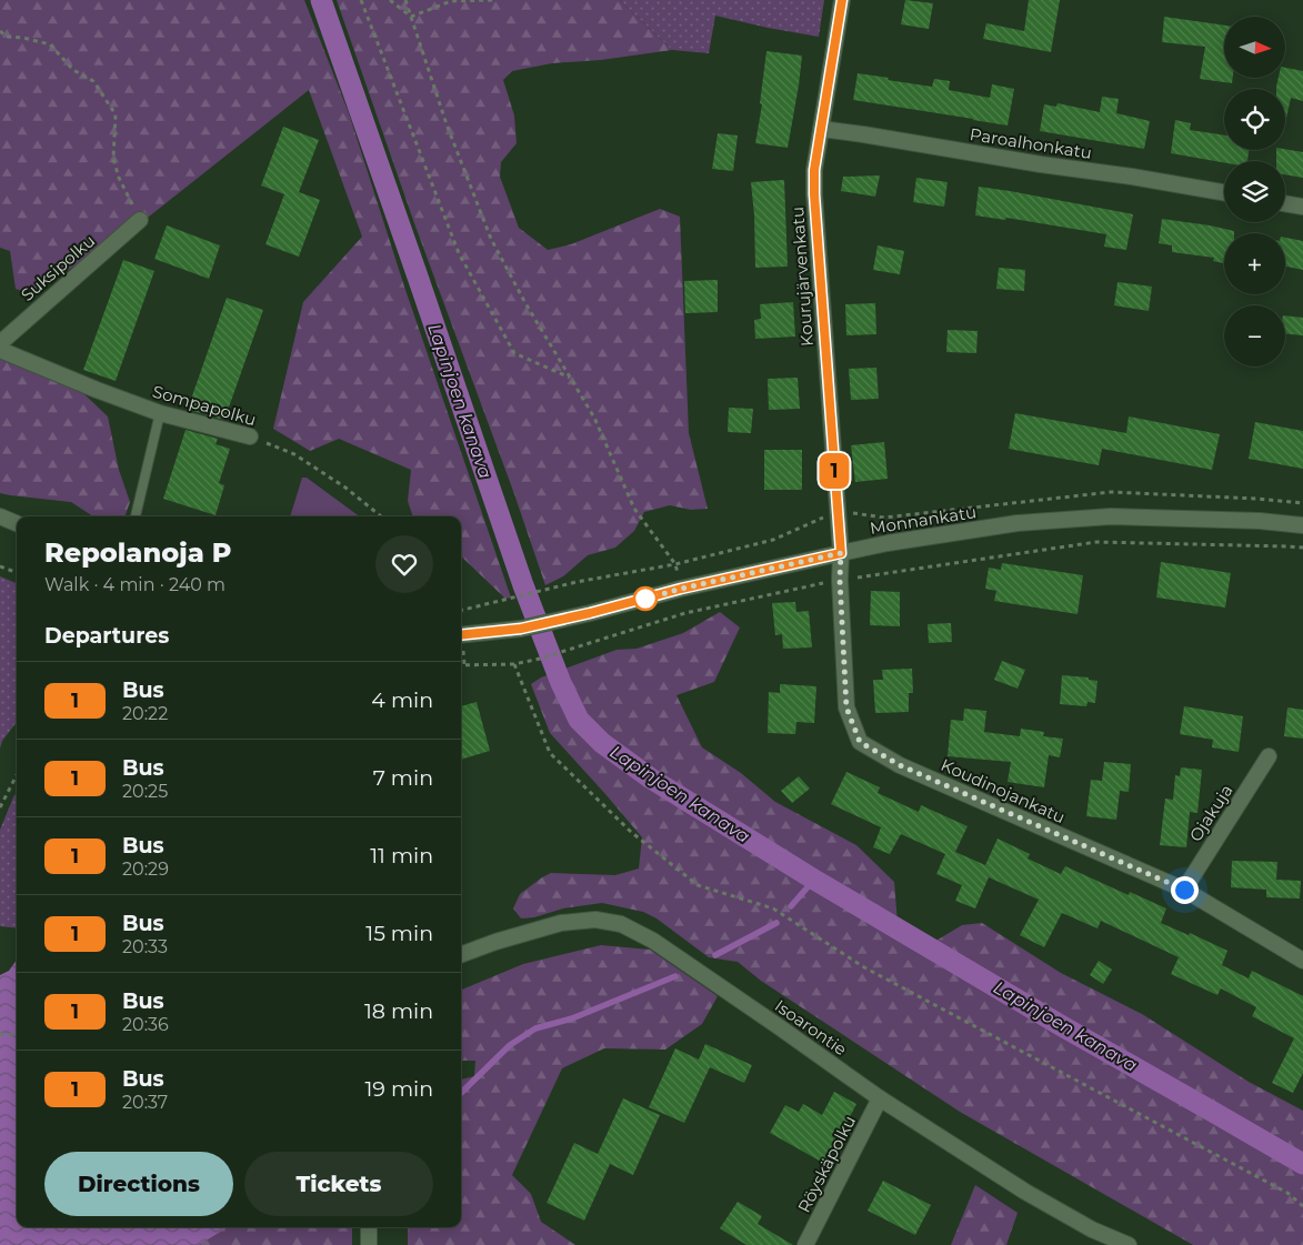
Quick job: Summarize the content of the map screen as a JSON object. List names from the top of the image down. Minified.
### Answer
{"streets":{"street":["Paroalhonkatu","Suksipolku","Kourujärvenkatu","Sompapolku","Monnankatu","Koudinojankatu","Ojakuja","Isoarontie","Röyskäpolku"]},"crossings":[["Paroalhonkatu","Kourujärvenkatu"],["Kourujärvenkatu","Monnankatu"],["Kourujärvenkatu","Koudinojankatu"],["Monnankatu","Koudinojankatu"],["Koudinojankatu","Ojakuja"],["Isoarontie","Röyskäpolku"]],"water":["Lapinjoen kanava"],"lines":["bus line 1"],"north":"right","page":{"on_map":"1","map_buttons":["+","−"],"heading":[["Repolanoja P","Walk · 4 min · 240 m"],"Departures"],"list":[{"mark":"1","name":"Bus","note":"20:22","value":"4 min"},{"mark":"1","name":"Bus","note":"20:25","value":"7 min"},{"mark":"1","name":"Bus","note":"20:29","value":"11 min"},{"mark":"1","name":"Bus","note":"20:33","value":"15 min"},{"mark":"1","name":"Bus","note":"20:36","value":"18 min"},{"mark":"1","name":"Bus","note":"20:37","value":"19 min"}],"buttons":["Directions","Tickets"]}}
